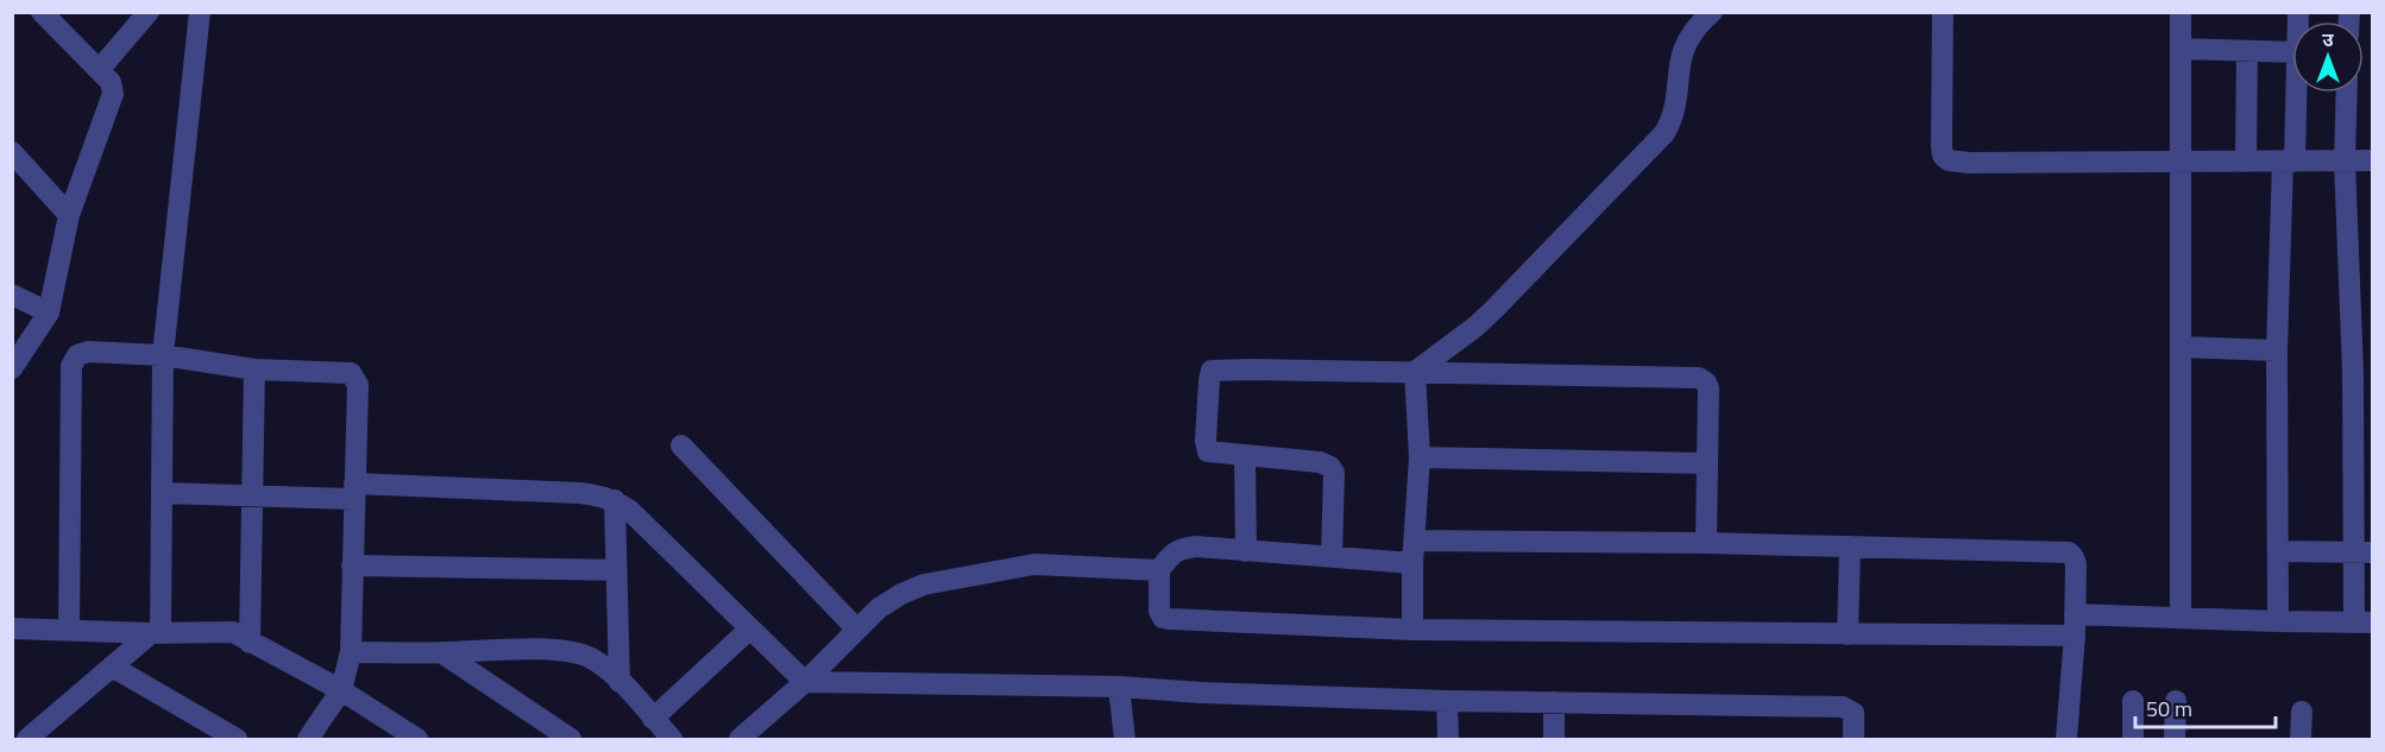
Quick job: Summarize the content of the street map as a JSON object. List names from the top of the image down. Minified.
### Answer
{"scale_bar":"50 m","north":"top"}
